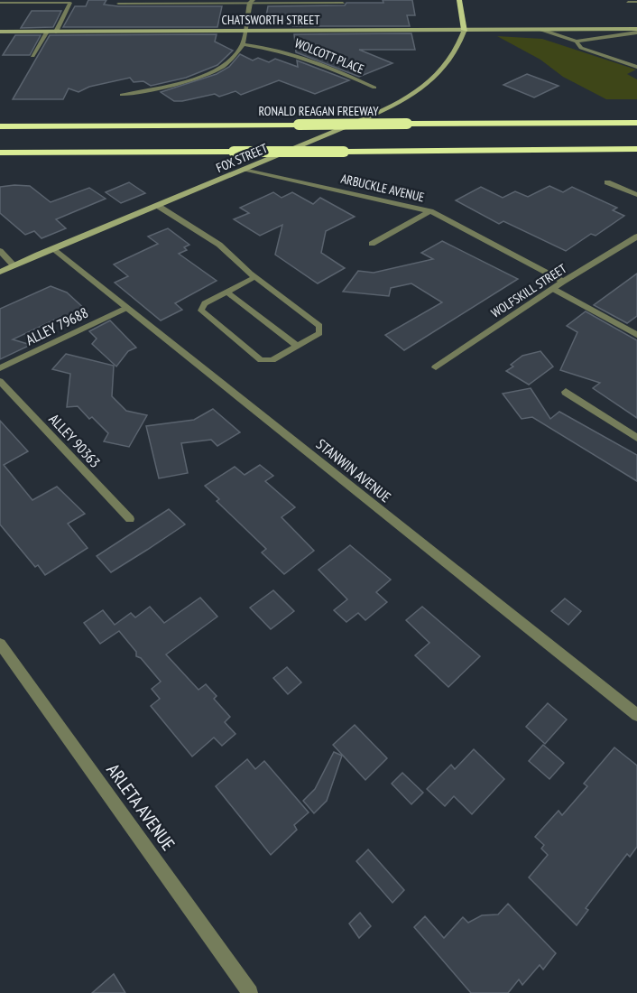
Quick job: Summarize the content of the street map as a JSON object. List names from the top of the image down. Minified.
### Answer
{"streets":{"highway":["RONALD REAGAN FREEWAY"],"main road":["CHATSWORTH STREET","FOX STREET"],"street":["WOLCOTT PLACE","ARBUCKLE AVENUE","WOLFSKILL STREET","STANWIN AVENUE","ARLETA AVENUE"],"lane":["ALLEY 79688","ALLEY 90363"]},"crossings":[["CHATSWORTH STREET","FOX STREET"],["FOX STREET","ARBUCKLE AVENUE"],["FOX STREET","STANWIN AVENUE"],["ARBUCKLE AVENUE","WOLFSKILL STREET"],["ALLEY 79688","STANWIN AVENUE"]]}
